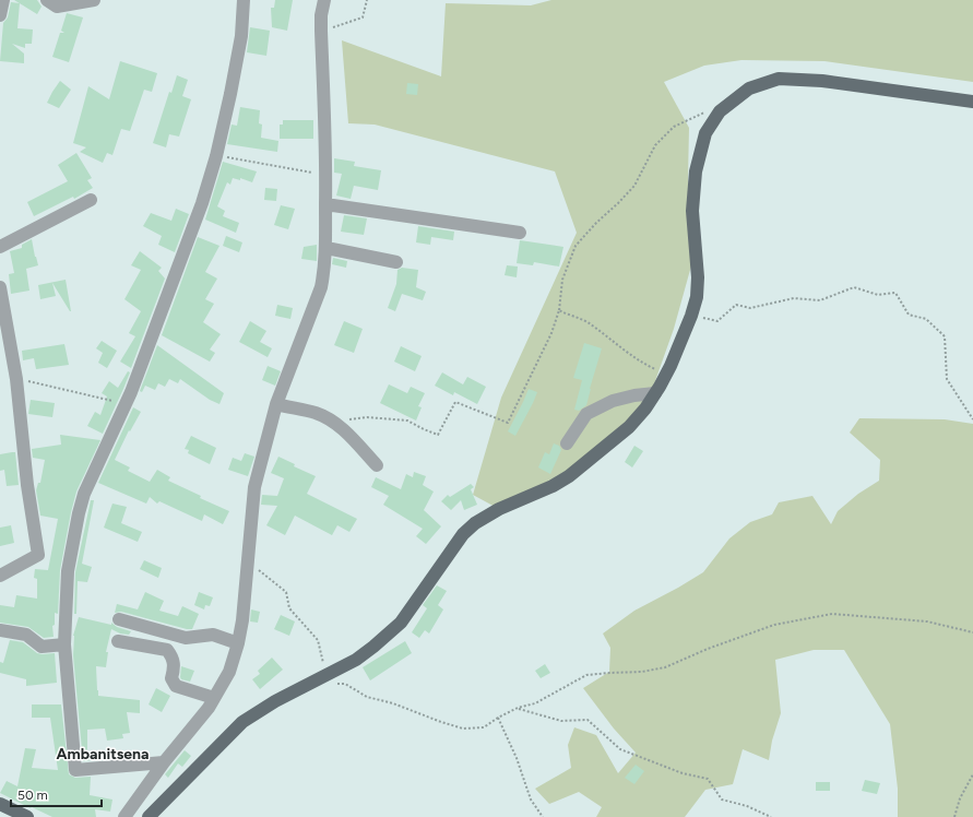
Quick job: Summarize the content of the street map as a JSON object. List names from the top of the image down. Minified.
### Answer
{"districts":["Ambanitsena"],"scale_bar":"50 m"}
